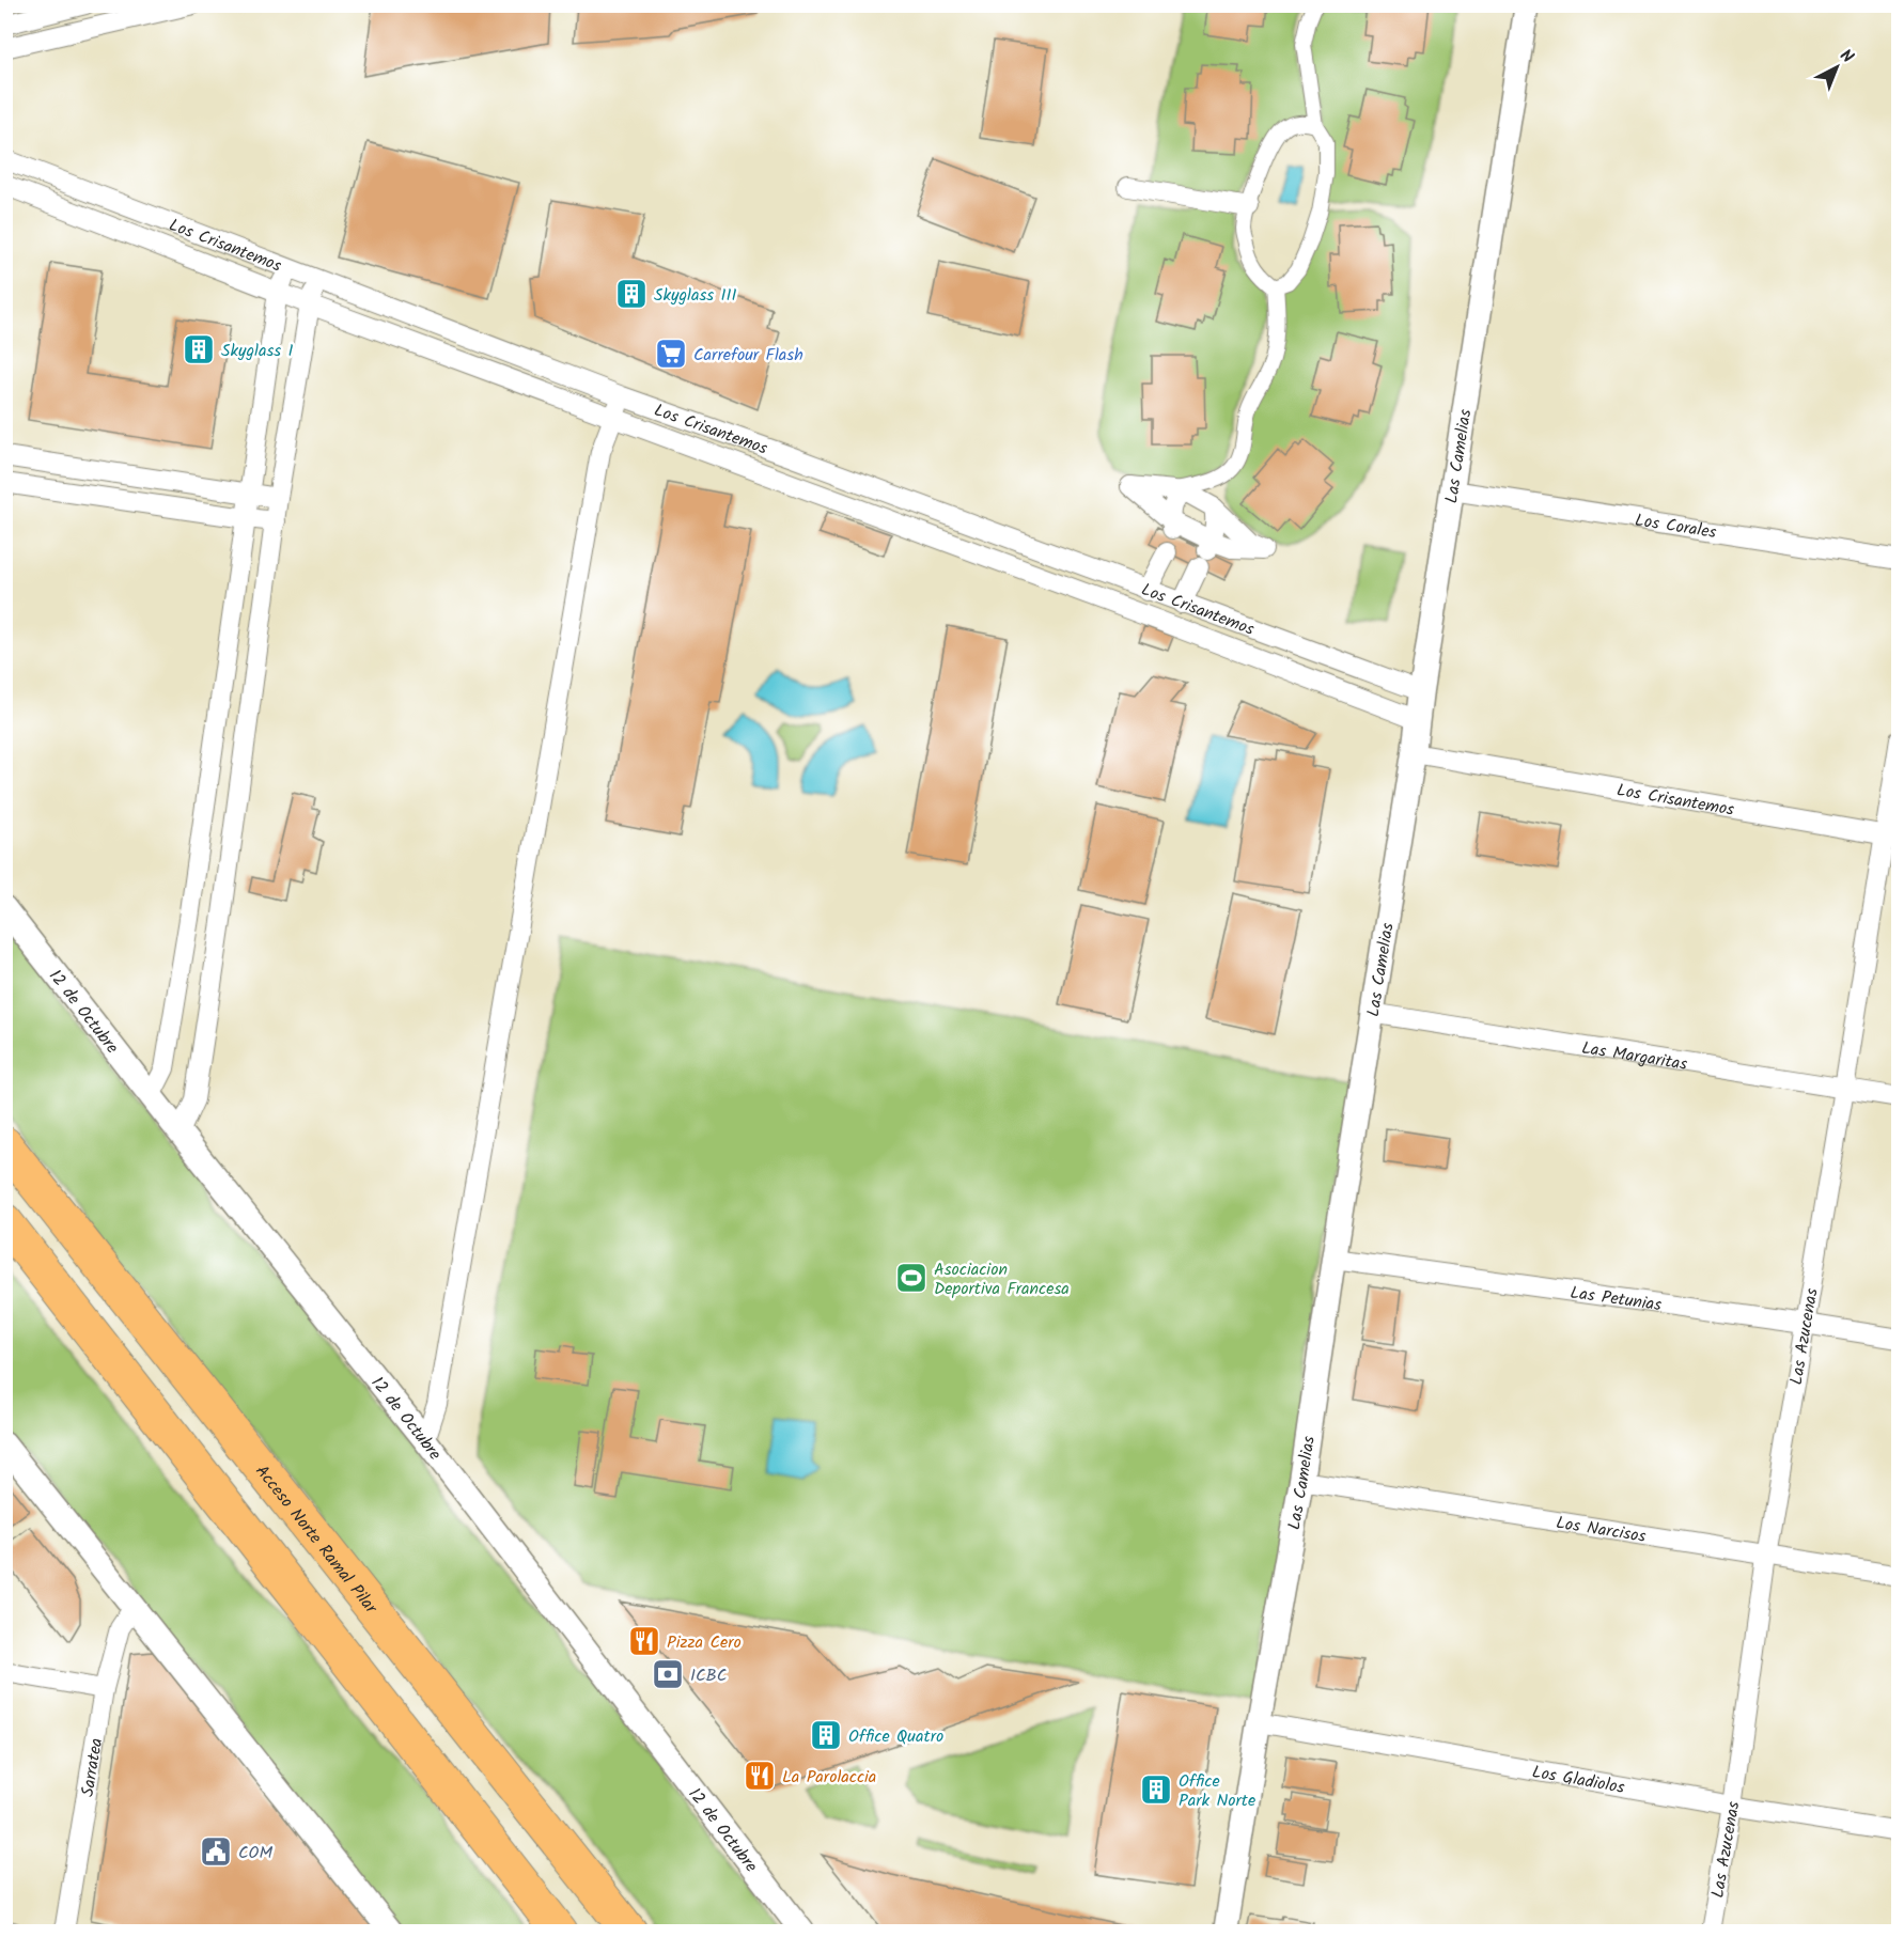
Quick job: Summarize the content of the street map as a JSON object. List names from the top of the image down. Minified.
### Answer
{"streets":{"highway":["Acceso Norte Ramal Pilar"],"street":["Los Crisantemos","Las Camelias","Los Corales","12 de Octubre","Las Margaritas","Las Petunias","Las Azucenas","Los Narcisos","Sarratea","Los Gladiolos"]},"crossings":[["Los Crisantemos","Las Camelias"],["Los Crisantemos","Las Azucenas"],["Las Camelias","Los Corales"],["Las Camelias","Las Margaritas"],["Las Camelias","Las Petunias"],["Las Camelias","Los Narcisos"],["Las Camelias","Los Gladiolos"],["Las Margaritas","Las Azucenas"],["Las Petunias","Las Azucenas"],["Las Azucenas","Los Narcisos"],["Las Azucenas","Los Gladiolos"]],"places":{"building":["Skyglass III","Skyglass I","Office Quatro","Office Park Norte"],"supermarket":["Carrefour Flash"],"sports":["Asociacion Deportiva Francesa"],"restaurant":["Pizza Cero","La Parolaccia"],"bank":["ICBC"],"public building":["COM"]},"north":"top right"}
